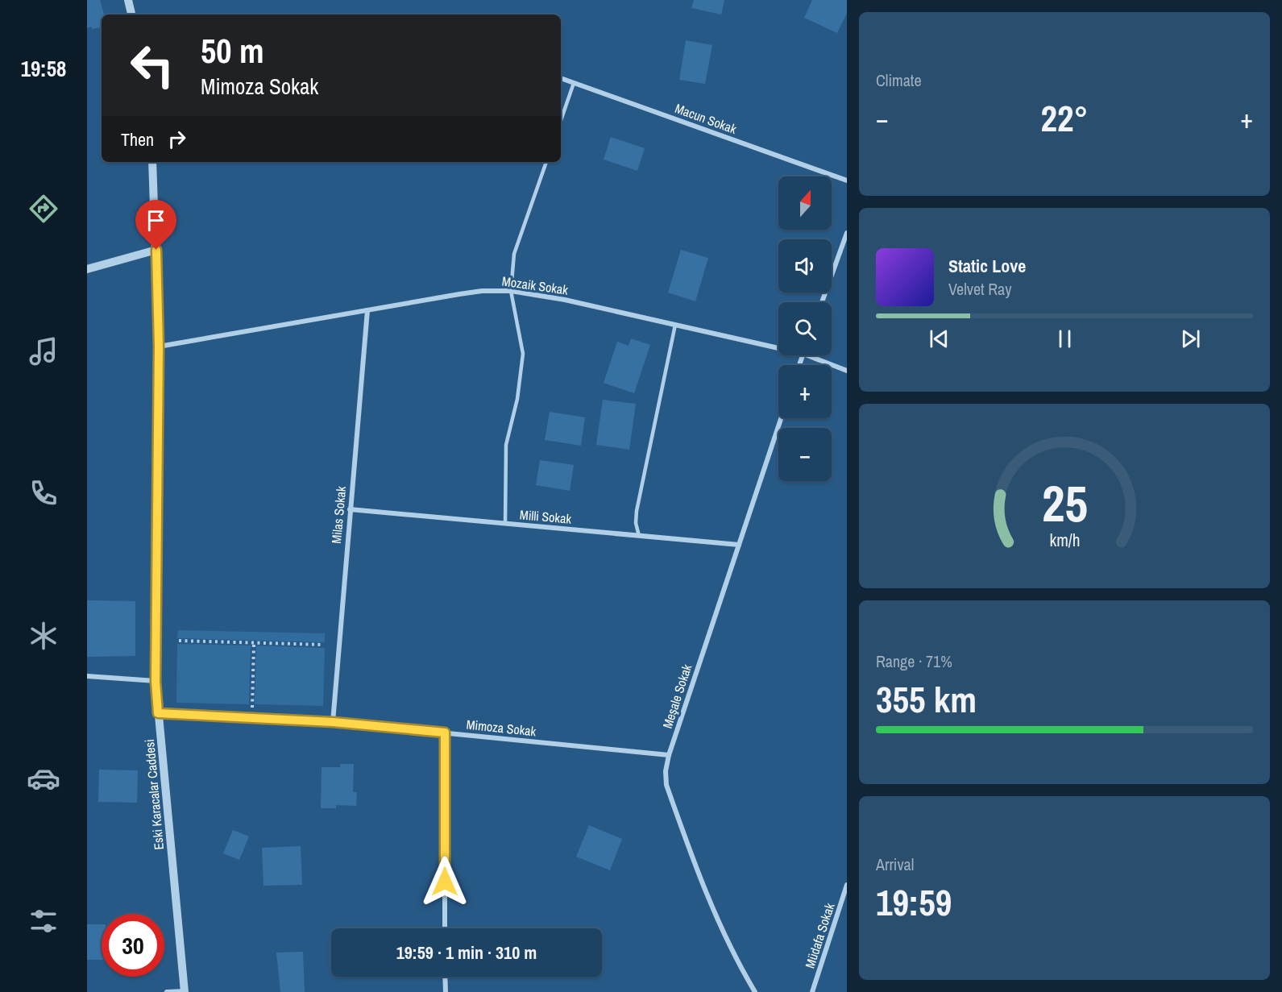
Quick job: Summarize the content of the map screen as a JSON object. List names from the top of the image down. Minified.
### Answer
{"streets":{"street":["Macun Sokak","Mozaik Sokak","Milas Sokak","Milli Sokak","Meşale Sokak","Mimoza Sokak","Eski Karacalar Caddesi","Müdafa Sokak"]},"crossings":[["Mozaik Sokak","Milas Sokak"],["Mozaik Sokak","Eski Karacalar Caddesi"],["Milas Sokak","Milli Sokak"],["Milas Sokak","Mimoza Sokak"],["Milli Sokak","Meşale Sokak"],["Meşale Sokak","Mimoza Sokak"],["Mimoza Sokak","Eski Karacalar Caddesi"]],"north":"top","page":{"tabs":"19:58","tile":["Climate",["Range · 71%","355 km"],["Arrival","19:59"]],"turn":["50 m","Mimoza Sokak"],"heat":["−","22°","+"],"then":"Then","map_buttons":["+","−"],"song":["Static Love","Velvet Ray"],"limit":"30","trip":"19:59 · 1 min · 310 m","gauge":["25","km/h"]}}
